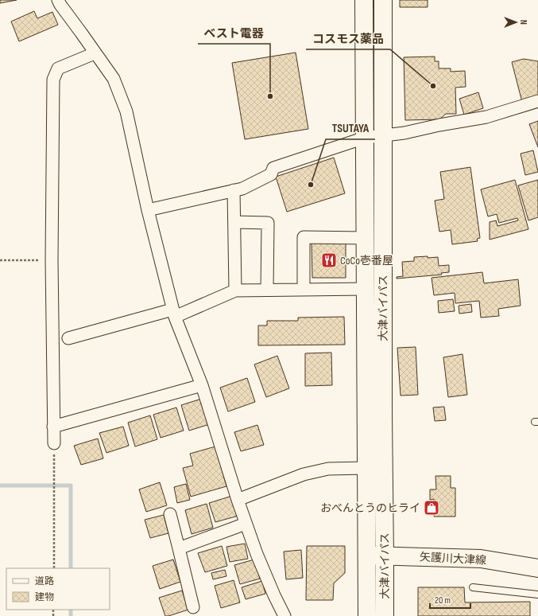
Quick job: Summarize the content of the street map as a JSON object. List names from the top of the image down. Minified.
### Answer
{"streets":{"main road":["大津バイパス","矢護川大津線"]},"crossings":[["大津バイパス","矢護川大津線"]],"places":{"other":["コスモス薬品","ベスト電器","TSUTAYA"],"restaurant":["CoCo壱番屋"],"shop":["おべんとうのヒライ"]},"legend":["道路","建物"],"scale_bar":"20 m","north":"right"}
